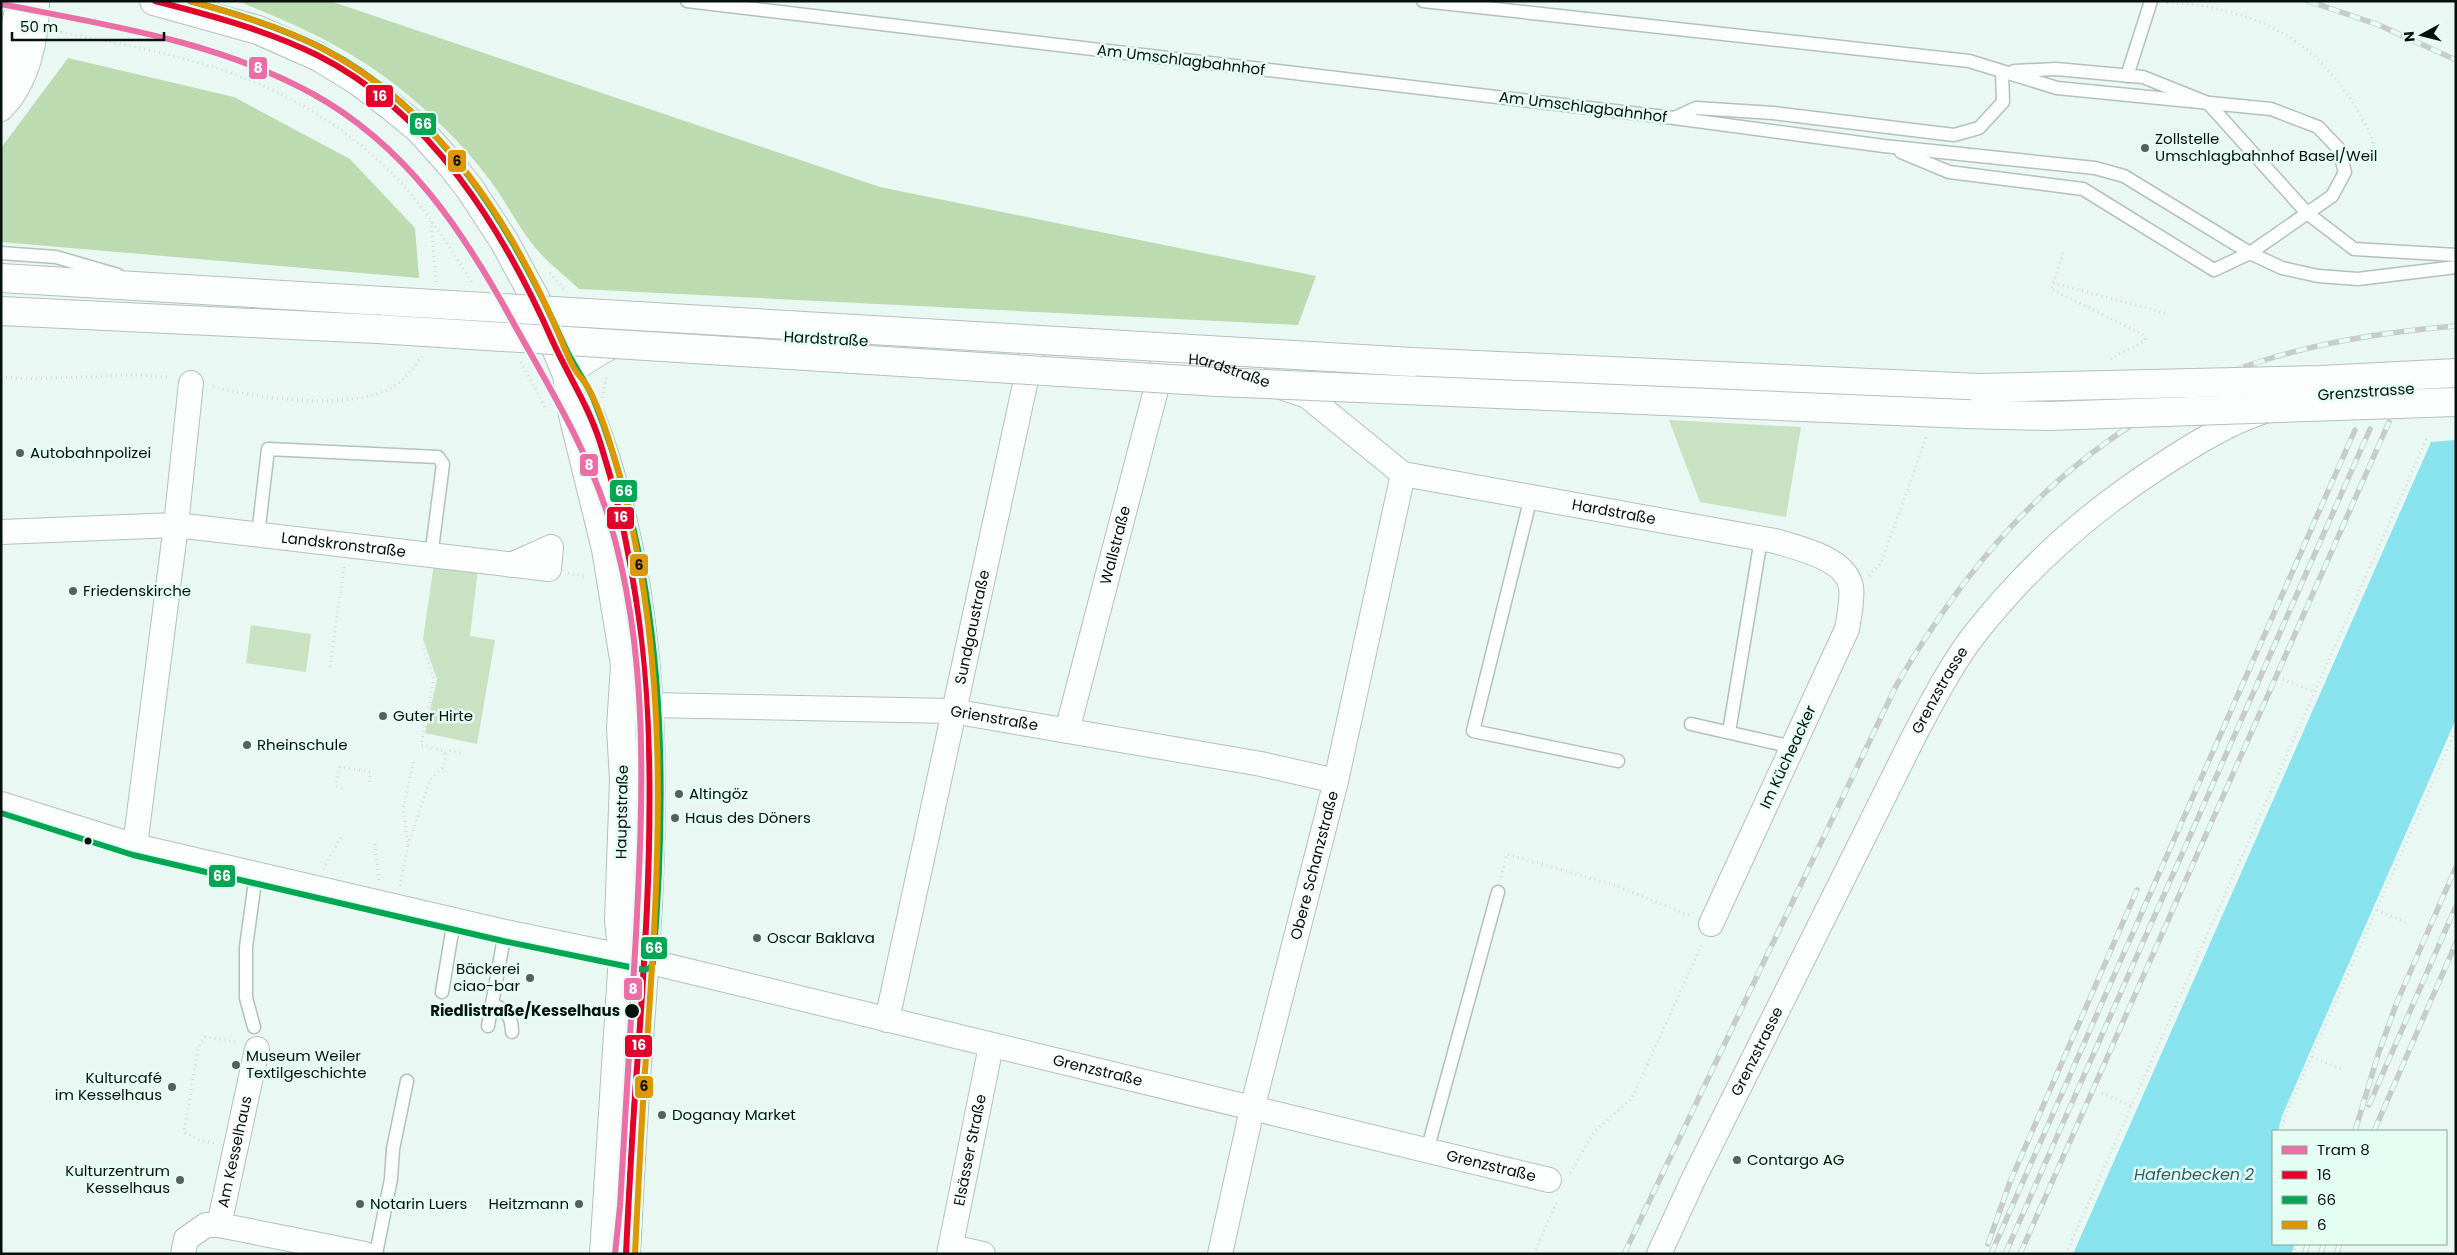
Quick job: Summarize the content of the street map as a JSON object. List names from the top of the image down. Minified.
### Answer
{"streets":{"main road":["Hauptstraße"],"street":["Hardstraße","Grenzstrasse","Wallstraße","Landskronstraße","Sundgaustraße","Grienstraße","Im Kücheacker","Obere Schanzstraße","Grenzstraße","Elsässer Straße","Am Kesselhaus"],"lane":["Am Umschlagbahnhof"]},"crossings":[["Hardstraße","Wallstraße"],["Hardstraße","Sundgaustraße"],["Hardstraße","Im Kücheacker"],["Hardstraße","Hauptstraße"],["Hardstraße","Obere Schanzstraße"],["Wallstraße","Grienstraße"],["Sundgaustraße","Grienstraße"],["Sundgaustraße","Grenzstraße"],["Grienstraße","Hauptstraße"],["Grienstraße","Obere Schanzstraße"],["Hauptstraße","Grenzstraße"],["Obere Schanzstraße","Grenzstraße"],["Grenzstraße","Elsässer Straße"]],"water":["Hafenbecken 2"],"places":["Zollstelle Umschlagbahnhof Basel/Weil","Autobahnpolizei","Friedenskirche","Guter Hirte","Rheinschule","Altingöz","Haus des Döners","Oscar Baklava","Bäckerei ciao-bar","Riedlistraße/Kesselhaus","Museum Weiler Textilgeschichte","Kulturcafé im Kesselhaus","Doganay Market","Contargo AG","Kulturzentrum Kesselhaus","Notarin Luers","Heitzmann"],"lines":["transit line 16","transit line 66","transit line 6","tram line 8"],"legend":["Tram 8","16","66","6"],"scale_bar":"50 m","north":"left"}
